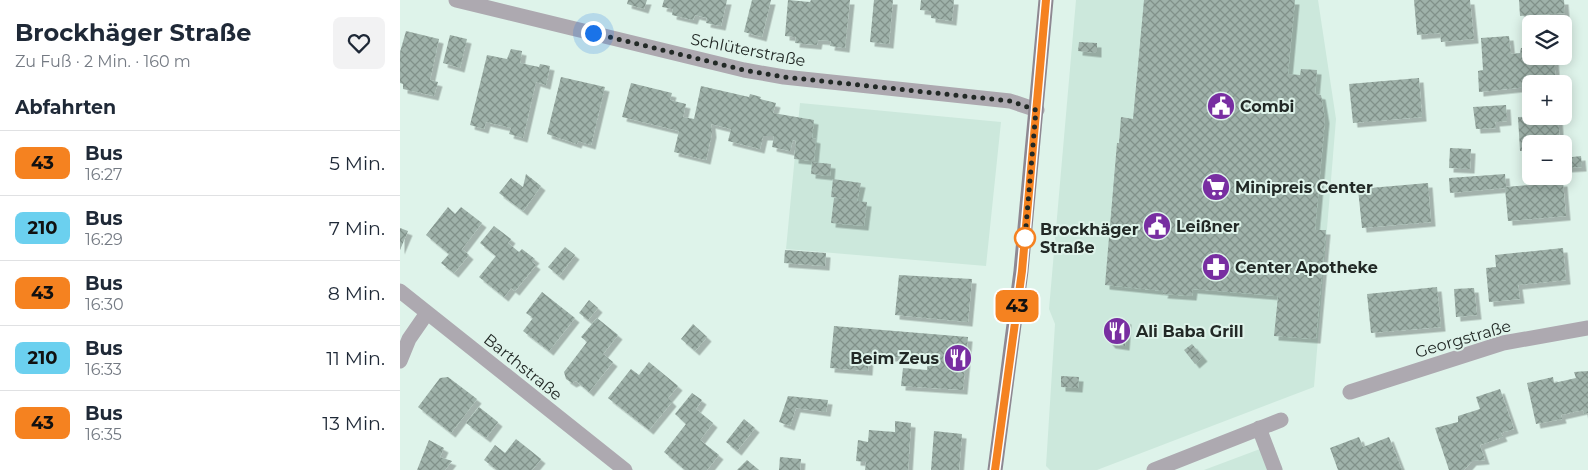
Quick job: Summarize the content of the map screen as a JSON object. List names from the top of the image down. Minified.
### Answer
{"streets":{"street":["Schlüterstraße","Georgstraße","Barthstraße"]},"places":{"public building":["Combi","Leißner"],"supermarket":["Minipreis Center"],"other":["Brockhäger Straße"],"pharmacy":["Center Apotheke"],"restaurant":["Ali Baba Grill","Beim Zeus"]},"lines":["bus line 43"],"page":{"heading":[["Brockhäger Straße","Zu Fuß · 2 Min. · 160 m"],"Abfahrten"],"on_map":"43","map_buttons":["+","−"],"list":[{"mark":"43","name":"Bus","note":"16:27","value":"5 Min."},{"mark":"210","name":"Bus","note":"16:29","value":"7 Min."},{"mark":"43","name":"Bus","note":"16:30","value":"8 Min."},{"mark":"210","name":"Bus","note":"16:33","value":"11 Min."},{"mark":"43","name":"Bus","note":"16:35","value":"13 Min."}]}}
